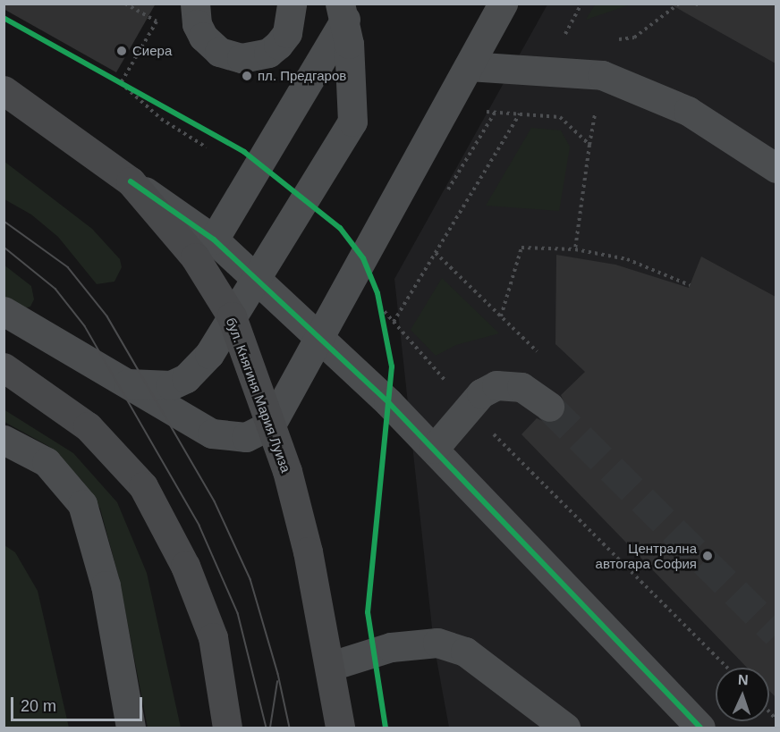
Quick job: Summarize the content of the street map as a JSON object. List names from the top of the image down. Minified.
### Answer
{"streets":{"main road":["бул. Княгиня Мария Луиза"]},"places":["Сиера","пл. Предгаров","Централна автогара София"],"scale_bar":"20 m","north":"top"}
